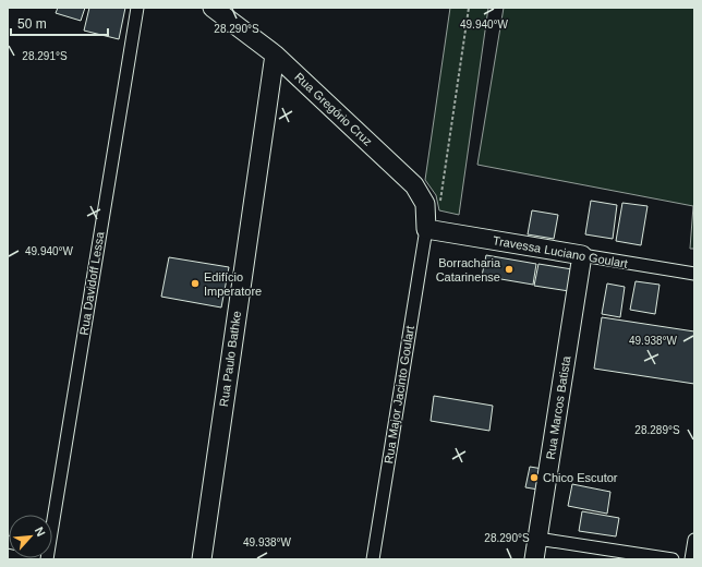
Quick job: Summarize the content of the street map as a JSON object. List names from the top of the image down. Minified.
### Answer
{"streets":{"main road":["Rua Gregório Cruz","Travessa Luciano Goulart","Rua Paulo Bathke","Rua Marcos Batista"],"street":["Rua Davidoff Lessa","Rua Major Jacinto Goulart"]},"crossings":[["Rua Gregório Cruz","Travessa Luciano Goulart"],["Rua Gregório Cruz","Rua Paulo Bathke"],["Rua Gregório Cruz","Rua Major Jacinto Goulart"],["Travessa Luciano Goulart","Rua Major Jacinto Goulart"],["Travessa Luciano Goulart","Rua Marcos Batista"]],"places":["Borracharia Catarinense","Edifício Imperatore","Chico Escutor"],"scale_bar":"50 m","north":"top right","coordinates":["49.940°W","28.290°S","28.291°S","49.938°W","28.289°S"]}
